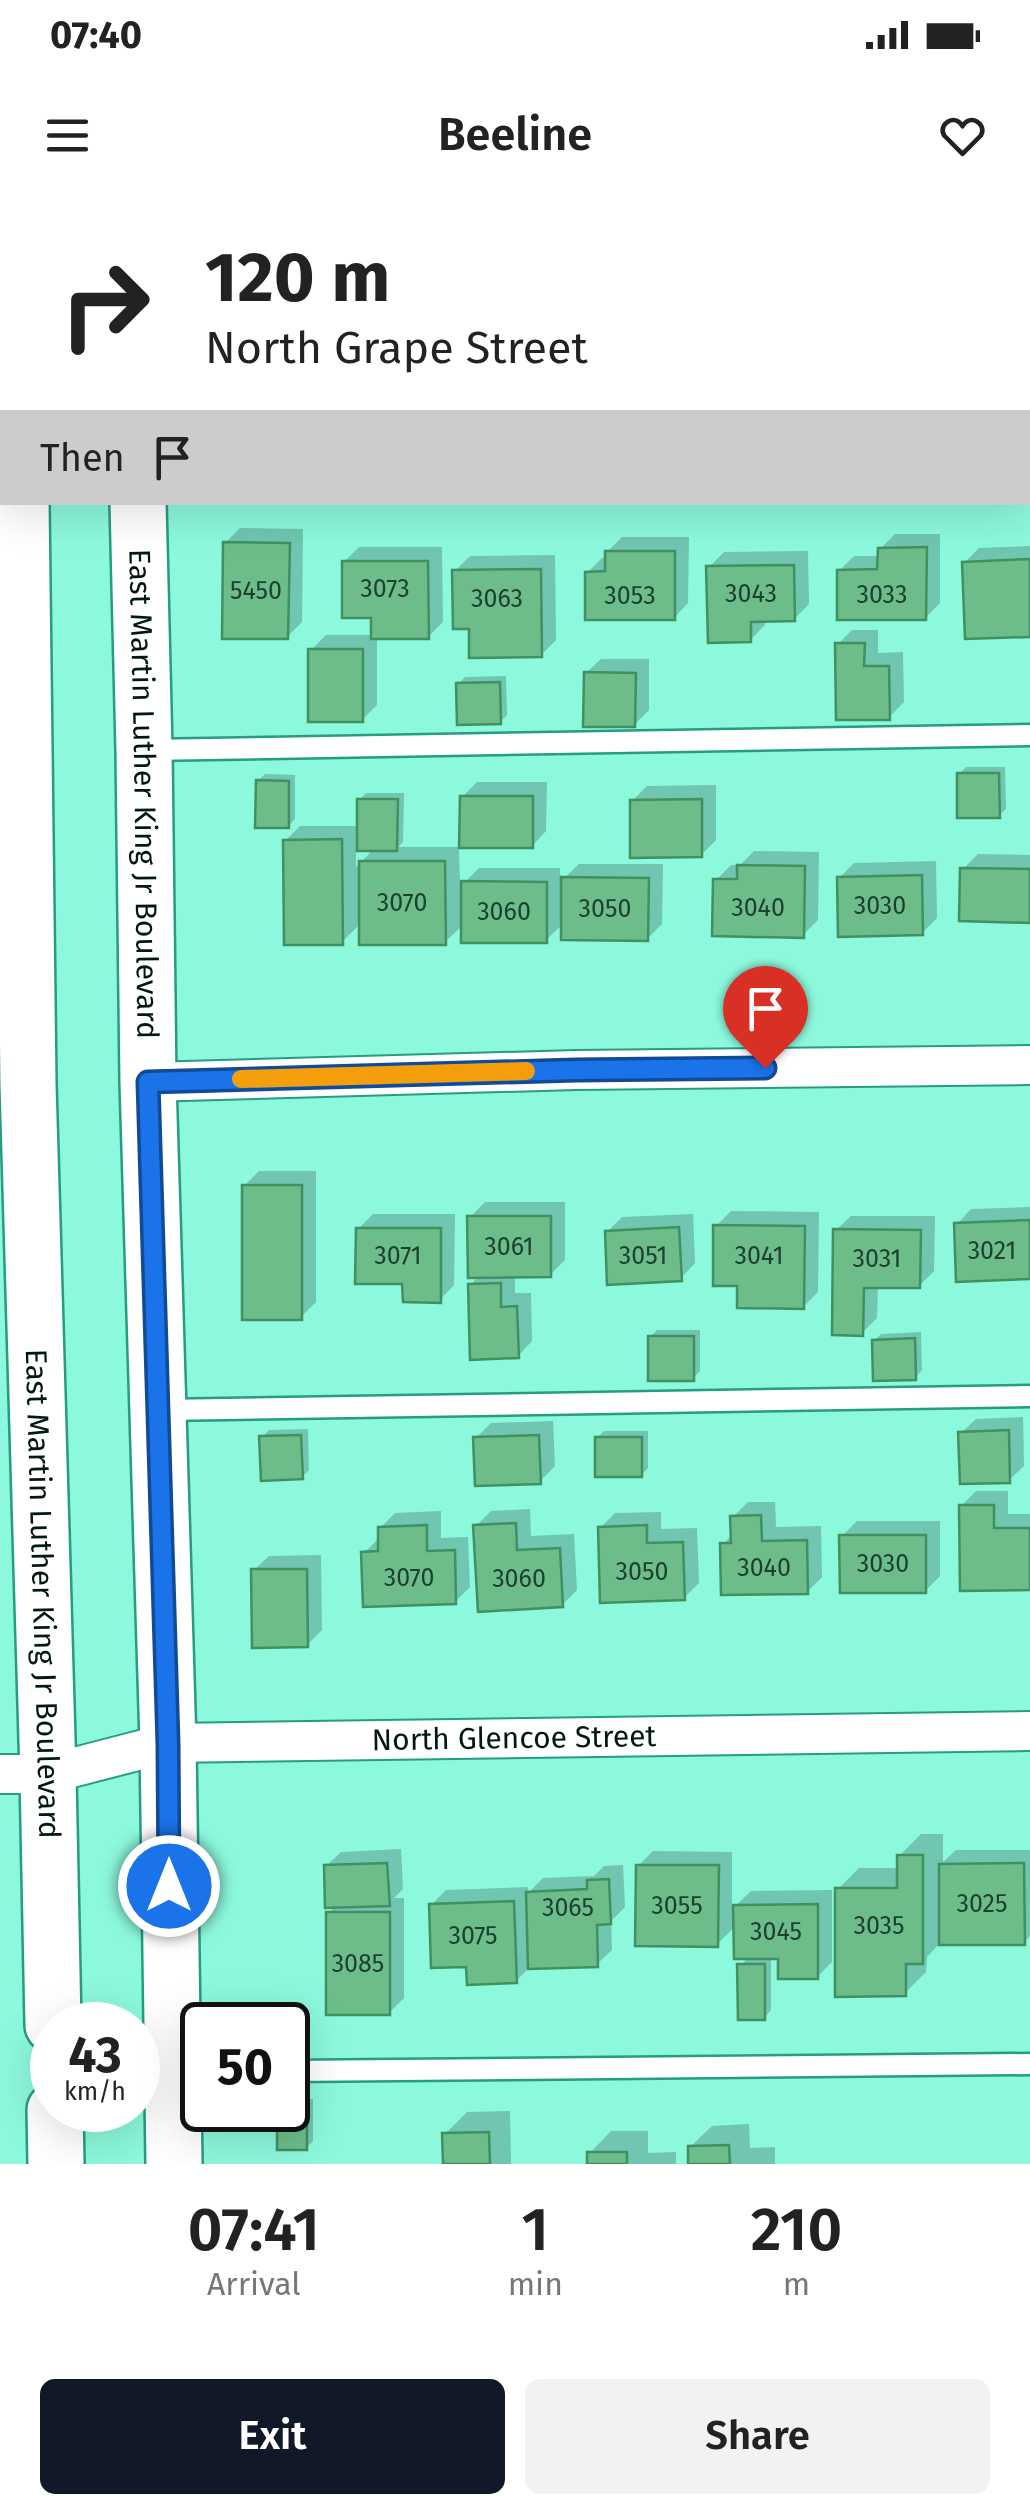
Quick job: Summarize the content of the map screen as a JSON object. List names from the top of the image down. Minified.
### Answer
{"streets":{"main road":["East Martin Luther King Jr Boulevard"],"street":["North Glencoe Street"]},"crossings":[["East Martin Luther King Jr Boulevard","North Glencoe Street"]],"house_numbers":["3073","5450","3043","3033","3053","3063","3070","3030","3040","3050","3060","3061","3021","3071","3051","3041","3031","3030","3040","3050","3070","3060","3025","3055","3065","3035","3045","3075","3085"],"page":{"status":"07:40","header":"Beeline","turn":["120 m","North Grape Street"],"then":"Then","speed":"43 km/h","limit":"50","eta":["07:41","Arrival","1","min","210","m"],"buttons":["Exit","Share"]}}
